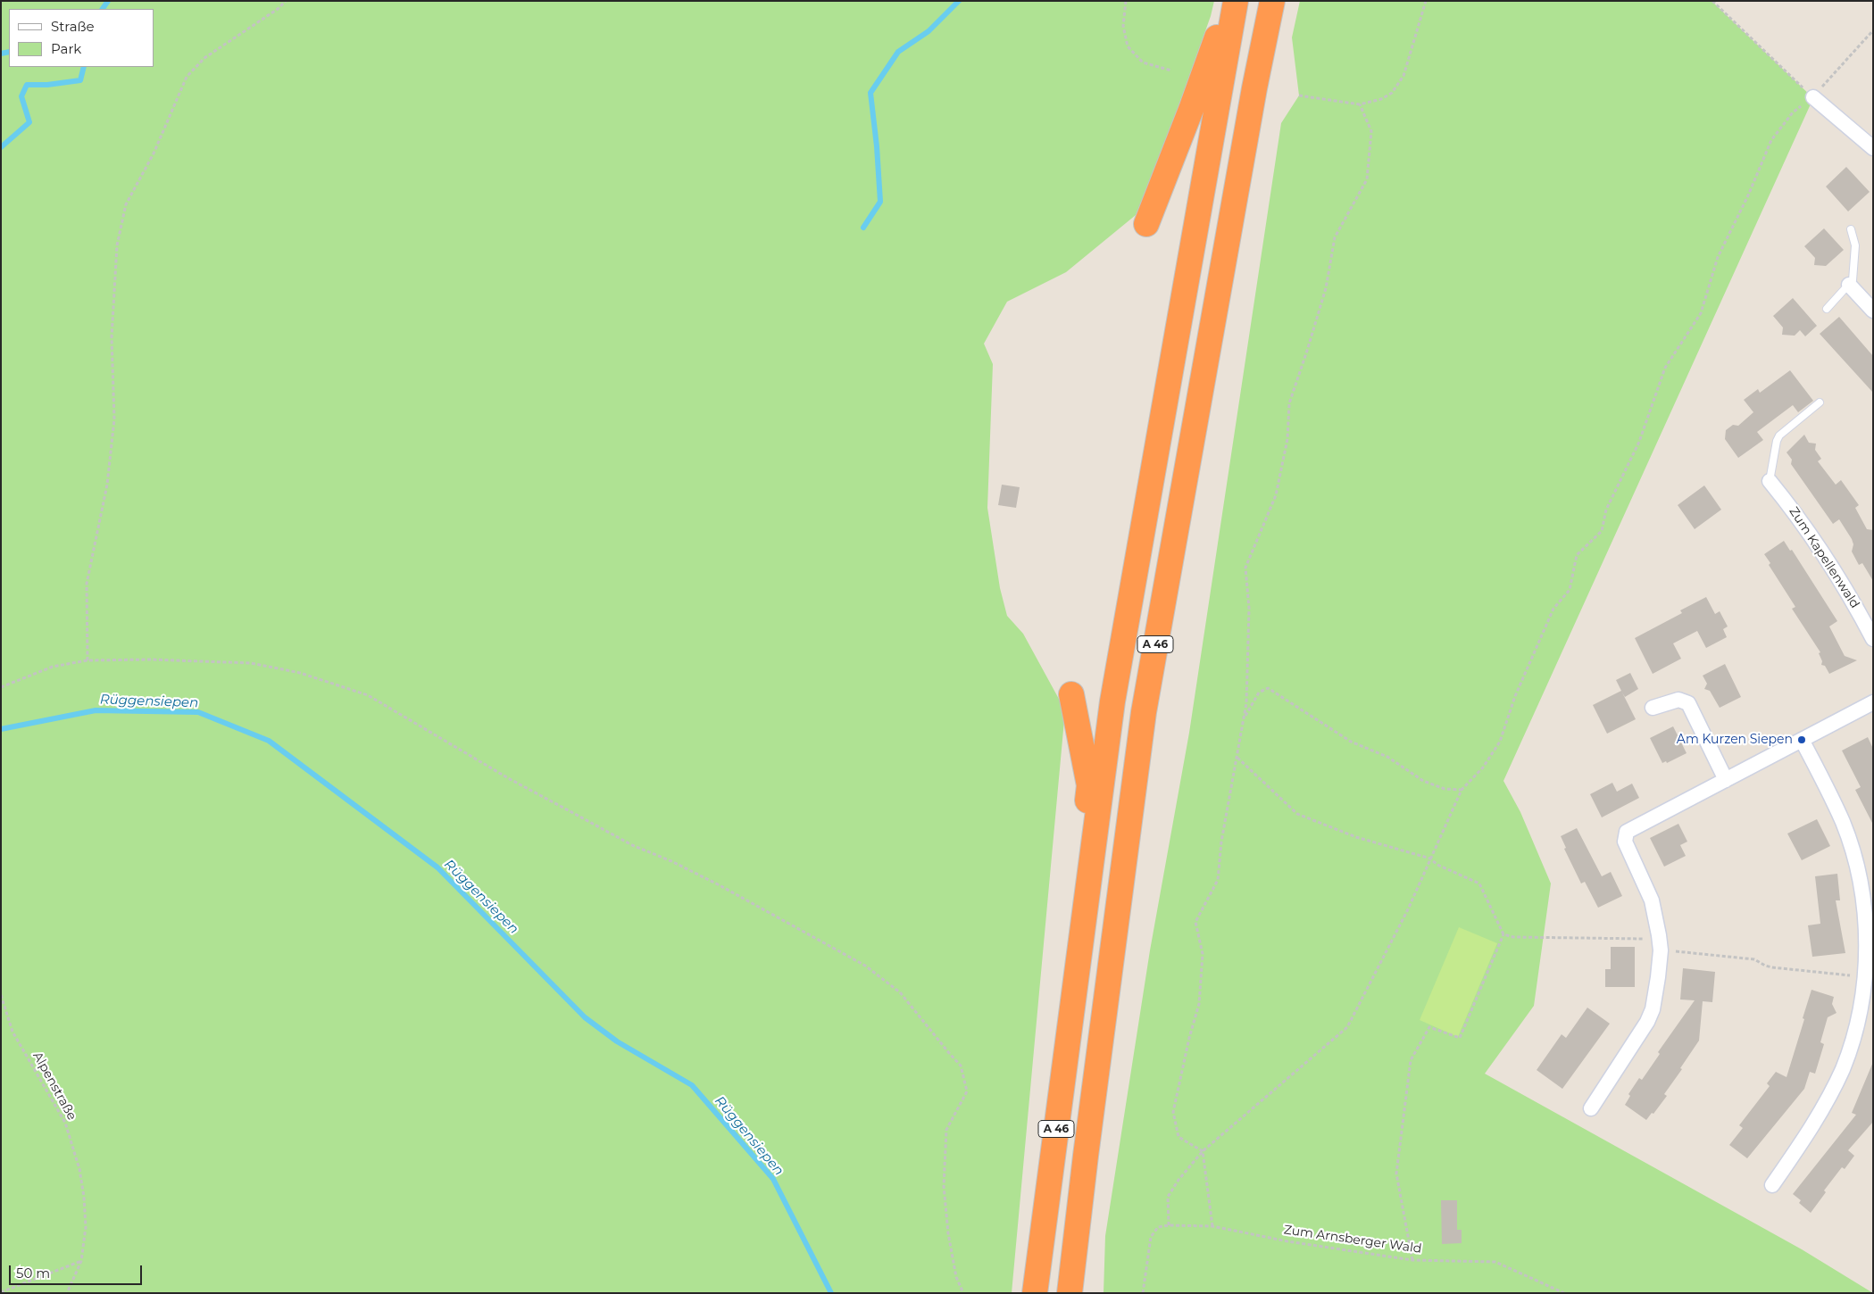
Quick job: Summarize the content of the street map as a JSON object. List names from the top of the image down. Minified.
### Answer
{"streets":{"highway":["A 46"],"street":["Zum Kapellenwald"],"path":["Alpenstraße","Zum Arnsberger Wald"]},"water":["Rüggensiepen"],"places":["Am Kurzen Siepen"],"legend":["Straße","Park"],"scale_bar":"50 m"}
